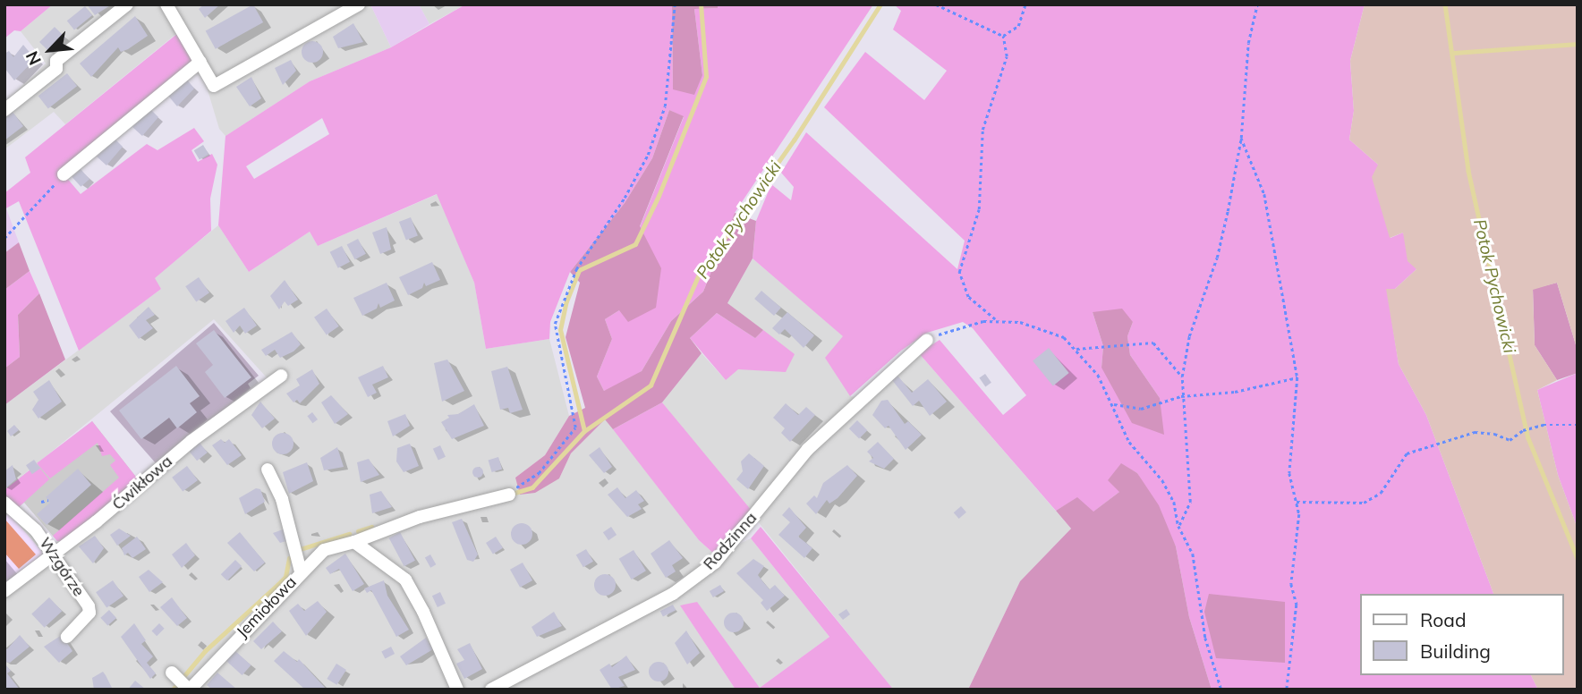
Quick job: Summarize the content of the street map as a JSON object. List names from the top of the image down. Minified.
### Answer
{"streets":{"street":["Ćwikłowa","Rodzinna","Wzgórze","Jemiołowa"]},"crossings":[["Ćwikłowa","Wzgórze"]],"water":["Potok Pychowicki"],"legend":["Road","Building"],"north":"bottom left"}
